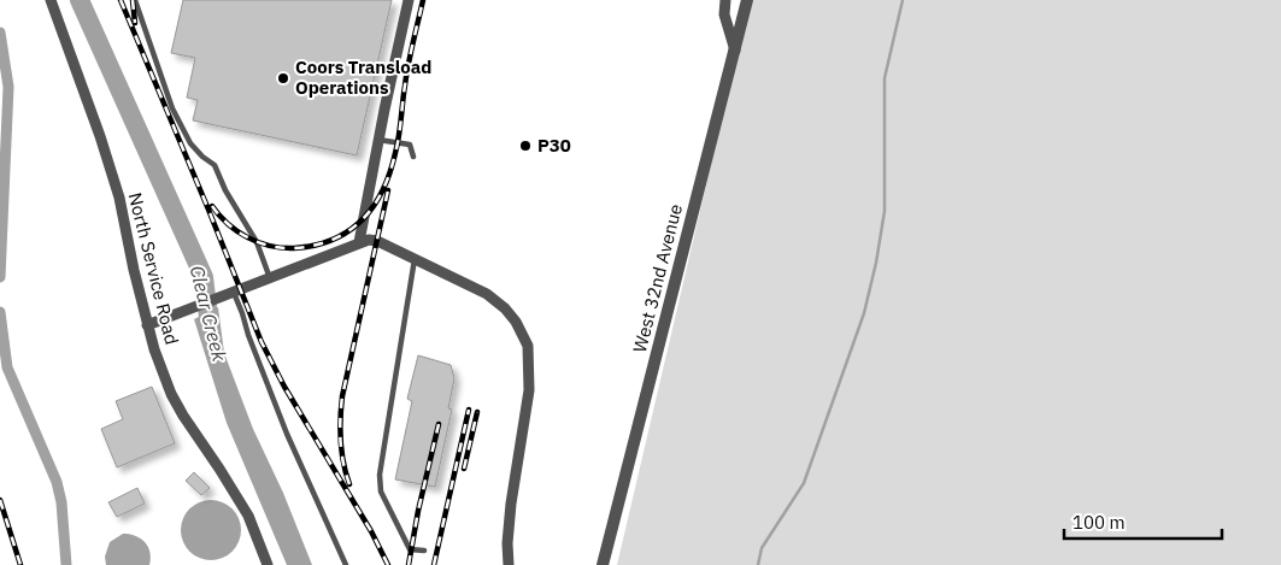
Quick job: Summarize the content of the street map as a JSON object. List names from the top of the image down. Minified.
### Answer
{"streets":{"street":["North Service Road","West 32nd Avenue"]},"water":["Clear Creek"],"places":["Coors Transload Operations","P30"],"scale_bar":"100 m"}
